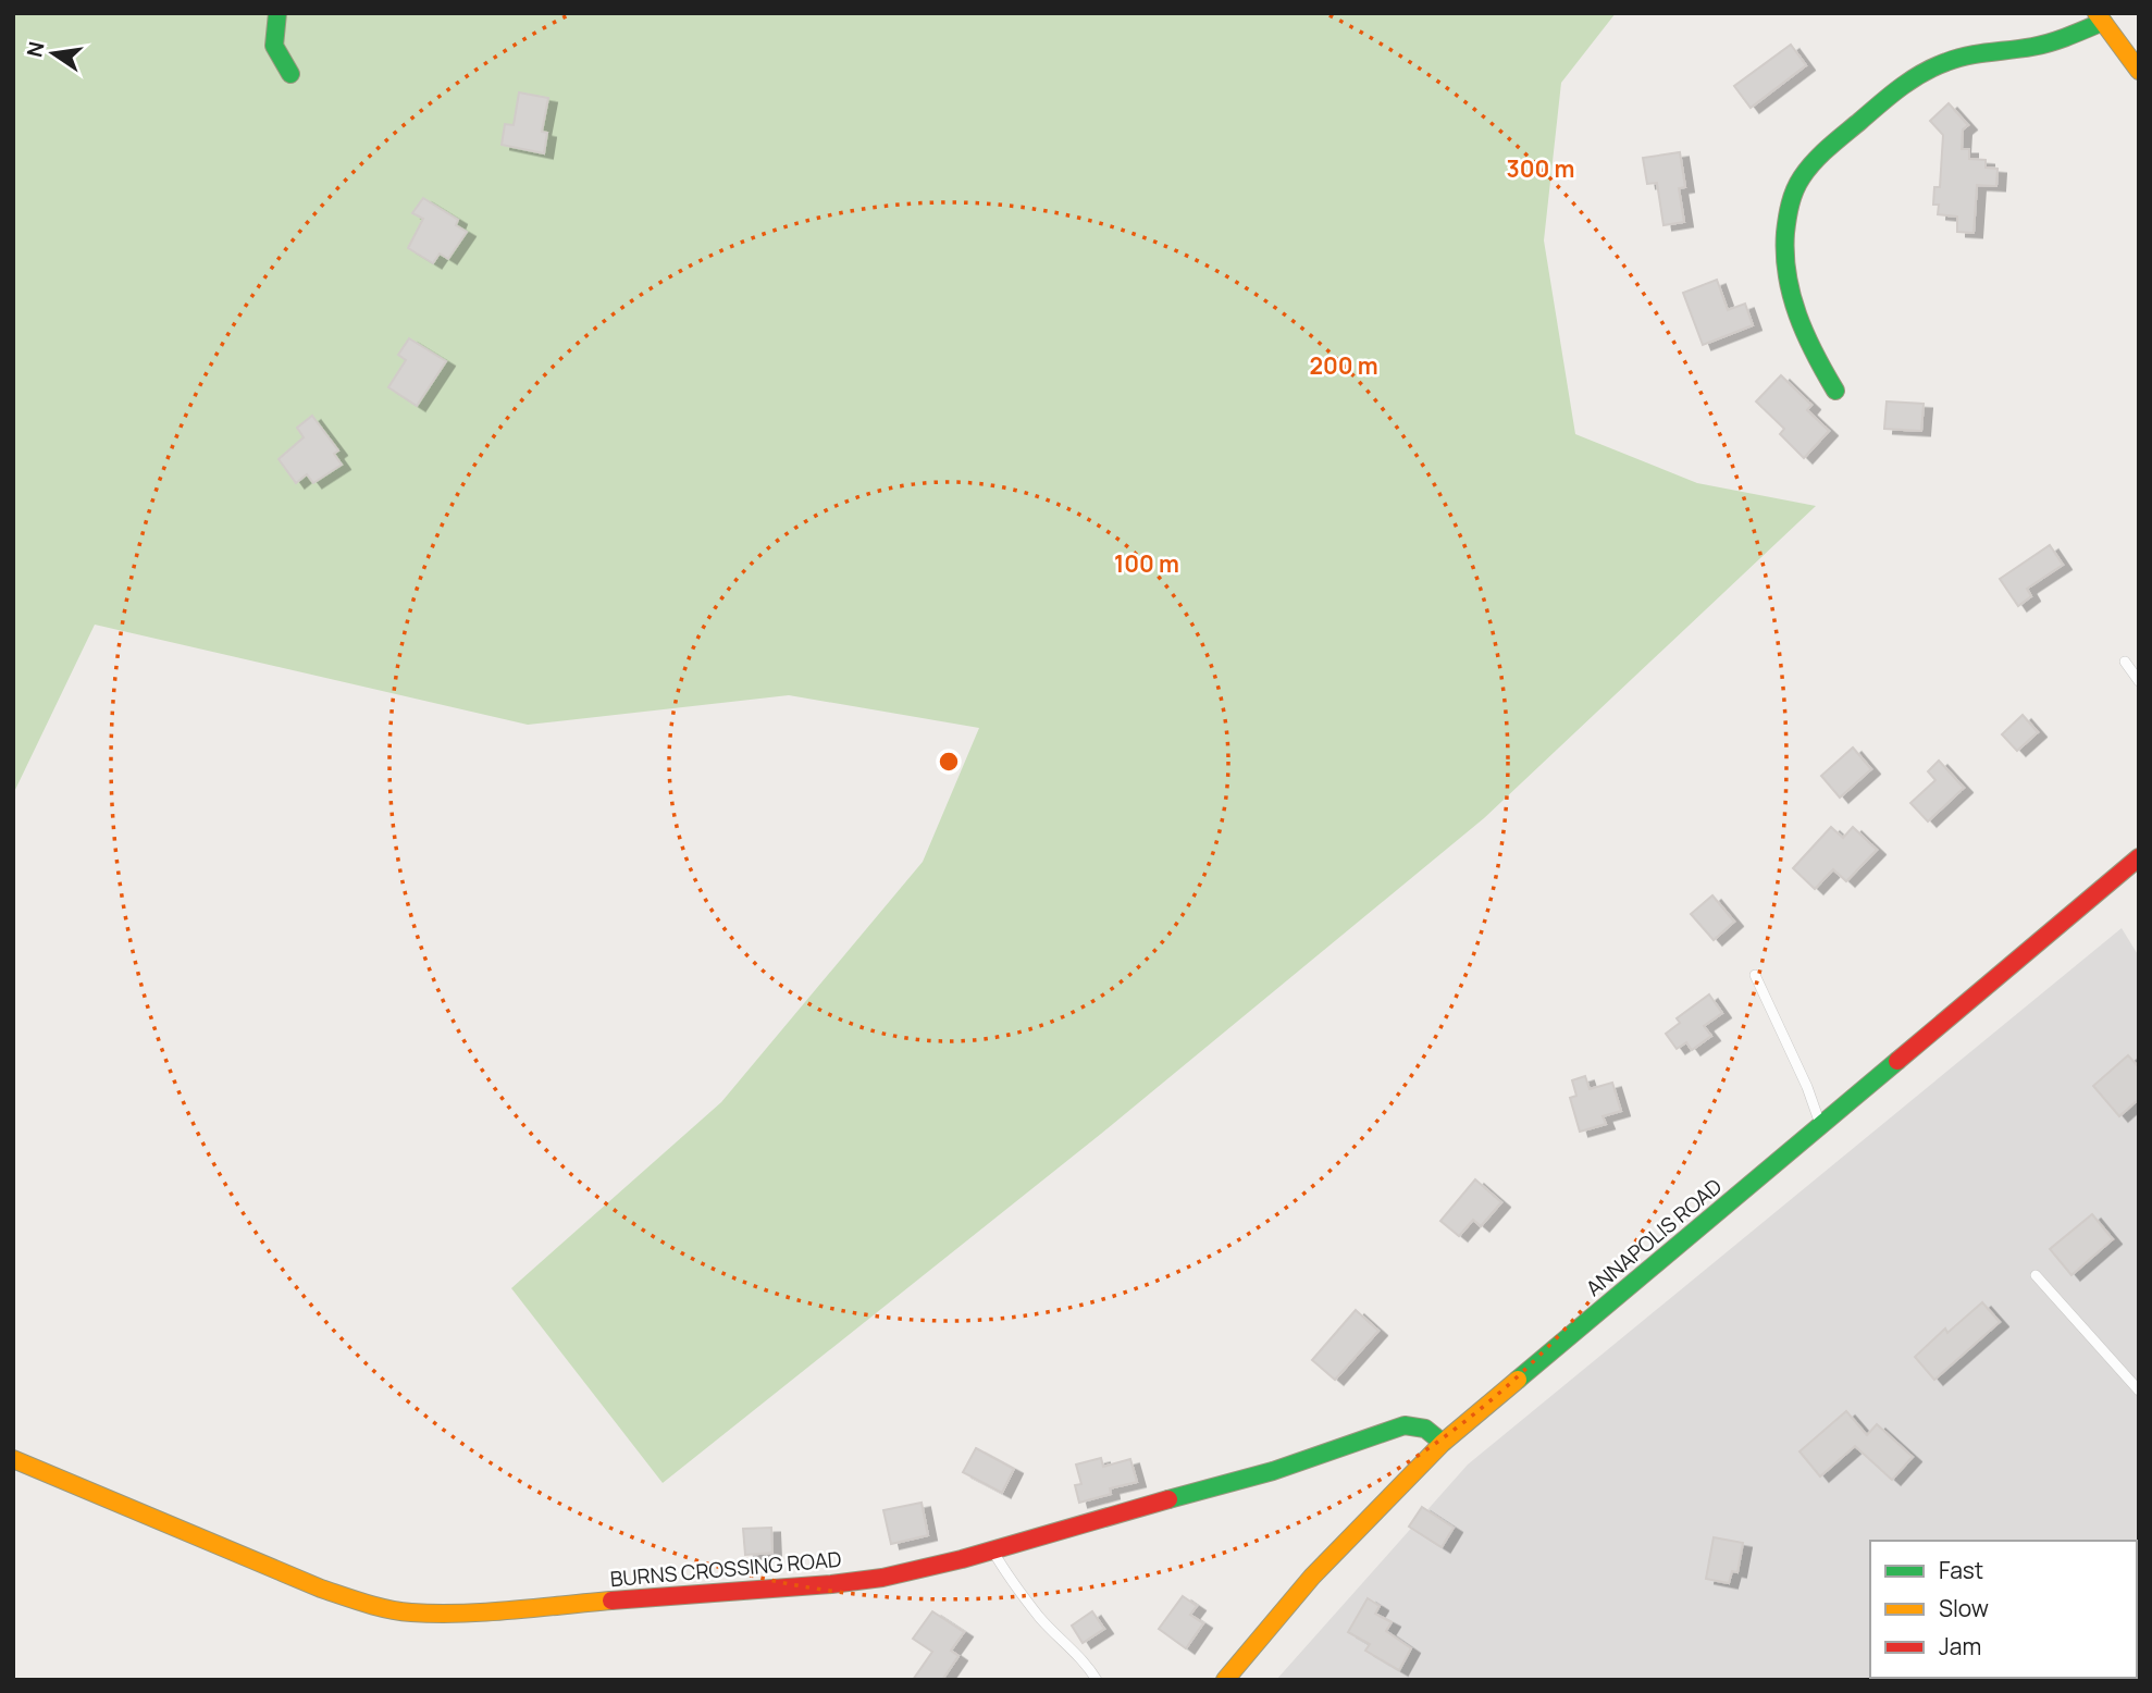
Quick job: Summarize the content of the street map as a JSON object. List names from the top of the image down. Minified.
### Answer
{"streets":{"main road":["ANNAPOLIS ROAD","BURNS CROSSING ROAD"]},"crossings":[["ANNAPOLIS ROAD","BURNS CROSSING ROAD"]],"legend":["Fast","Slow","Jam"],"north":"left","rings":["300 m","200 m","100 m"]}
